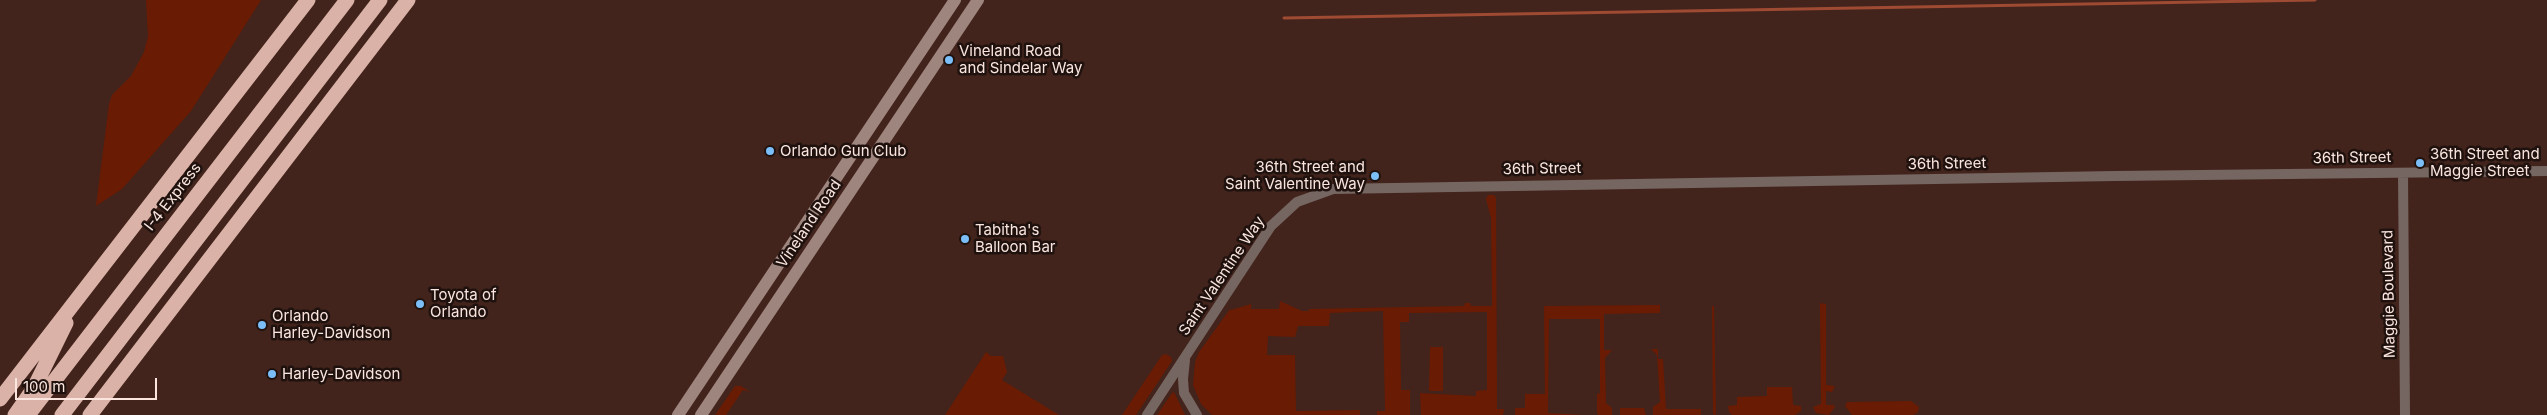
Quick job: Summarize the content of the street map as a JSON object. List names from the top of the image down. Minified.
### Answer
{"streets":{"highway":["I-4 Express"],"street":["36th Street","Vineland Road","Saint Valentine Way","Maggie Boulevard"]},"crossings":[["36th Street","Saint Valentine Way"],["36th Street","Maggie Boulevard"]],"places":["Vineland Road and Sindelar Way","Orlando Gun Club","36th Street and Maggie Street","36th Street and Saint Valentine Way","Tabitha's Balloon Bar","Toyota of Orlando","Orlando Harley-Davidson","Harley-Davidson"],"scale_bar":"100 m"}
